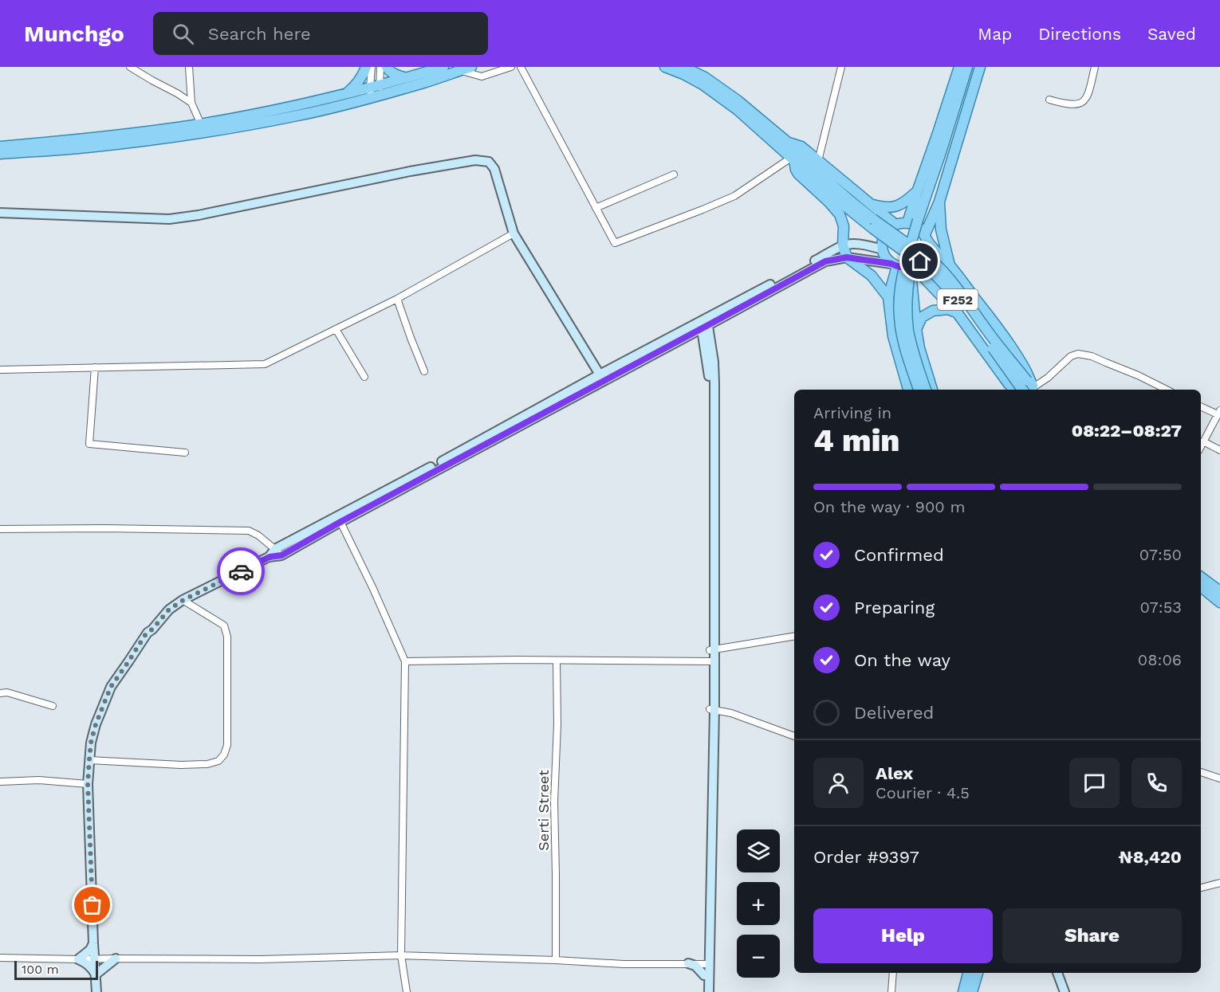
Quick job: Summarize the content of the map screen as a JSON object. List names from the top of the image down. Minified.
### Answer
{"streets":{"main road":["F252"],"street":["Serti Street"]},"scale_bar":"100 m","page":{"header":"Munchgo","search":"Search here","nav":["Map","Directions","Saved"],"heading":["4 min","Arriving in","08:22–08:27"],"panel":["Alex","Courier · 4.5","Order #9397","₦8,420"],"bar":"On the way · 900 m","list":[["Confirmed","07:50"],["Preparing","07:53"],["On the way","08:06"],"Delivered"],"map_buttons":["+","−"],"buttons":["Help","Share"],"scale":"100 m"}}
